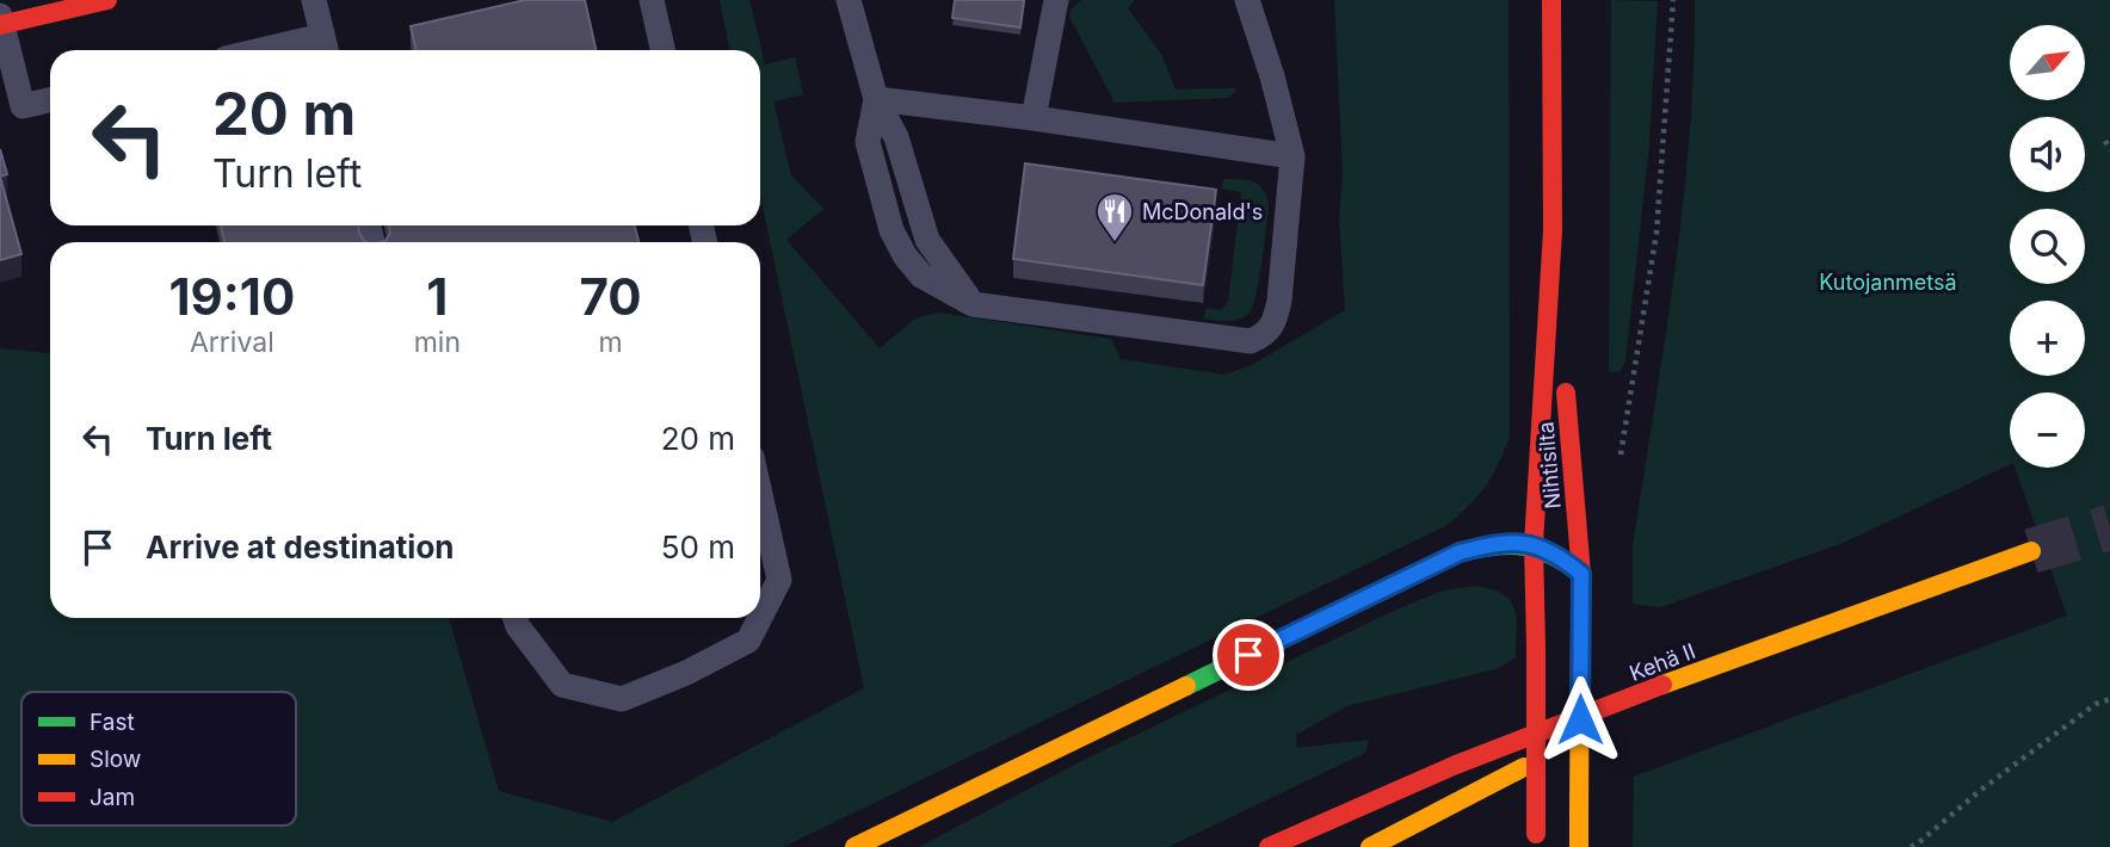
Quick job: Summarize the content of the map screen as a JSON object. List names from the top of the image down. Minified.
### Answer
{"streets":{"main road":["Nihtisilta","Kehä II"]},"parks":["Kutojanmetsä"],"places":{"restaurant":["McDonald's"]},"legend":["Fast","Slow","Jam"],"north":"top right","page":{"map_buttons":["+","−"],"turn":["20 m","Turn left"],"eta":["19:10","Arrival","1","min","70","m"],"list":[{"name":"Turn left","value":"20 m"},{"name":"Arrive at destination","value":"50 m"}]}}
